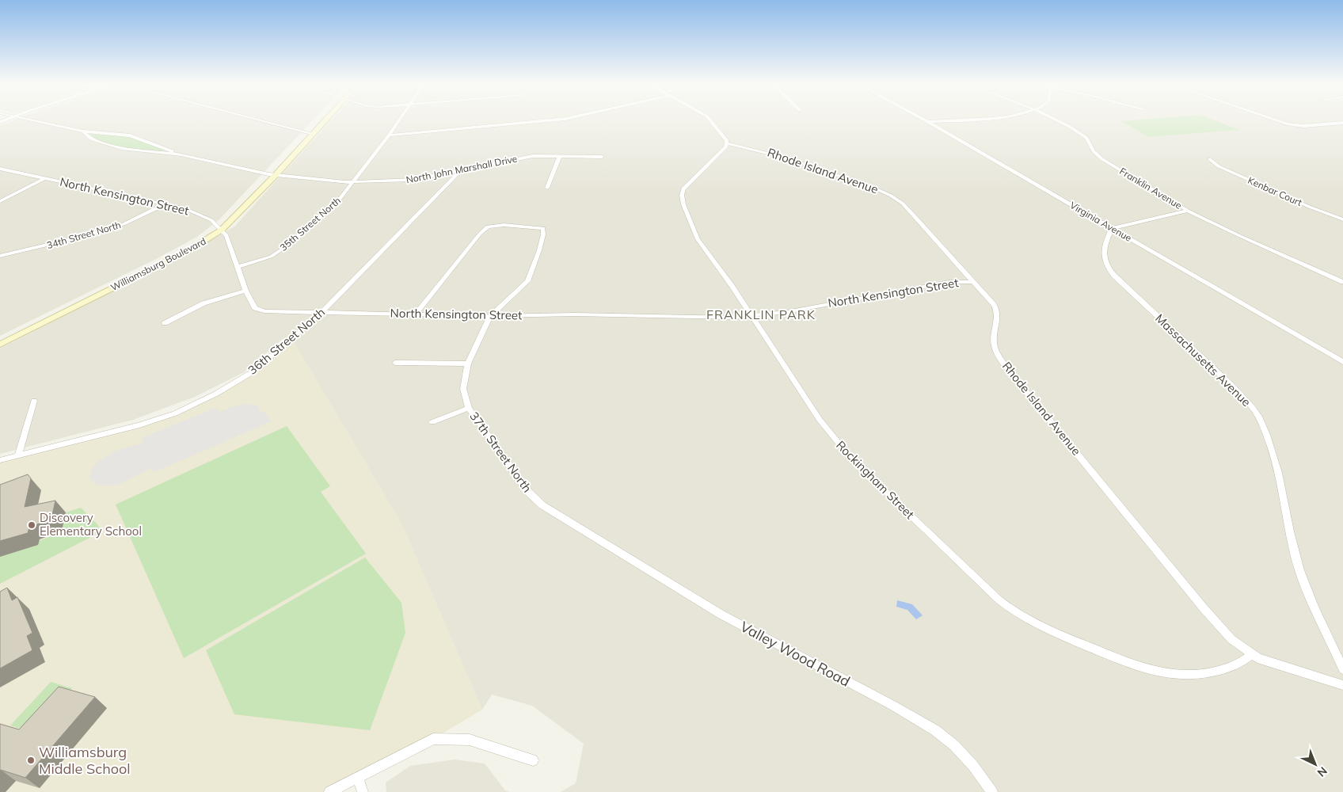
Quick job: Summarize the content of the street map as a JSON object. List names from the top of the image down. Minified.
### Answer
{"streets":{"main road":["Williamsburg Boulevard"],"street":["North John Marshall Drive","Rhode Island Avenue","Franklin Avenue","Kenbar Court","North Kensington Street","Virginia Avenue","35th Street North","34th Street North","36th Street North","Massachusetts Avenue","37th Street North","Rockingham Street","Valley Wood Road"]},"crossings":[["North John Marshall Drive","35th Street North"],["North John Marshall Drive","Williamsburg Boulevard"],["North John Marshall Drive","36th Street North"],["Rhode Island Avenue","North Kensington Street"],["Rhode Island Avenue","Rockingham Street"],["North Kensington Street","35th Street North"],["North Kensington Street","34th Street North"],["North Kensington Street","Williamsburg Boulevard"],["North Kensington Street","36th Street North"],["North Kensington Street","37th Street North"],["North Kensington Street","Rockingham Street"],["Virginia Avenue","Massachusetts Avenue"],["37th Street North","Valley Wood Road"]],"districts":["FRANKLIN PARK"],"places":["Discovery Elementary School","Williamsburg Middle School"],"north":"bottom right"}
